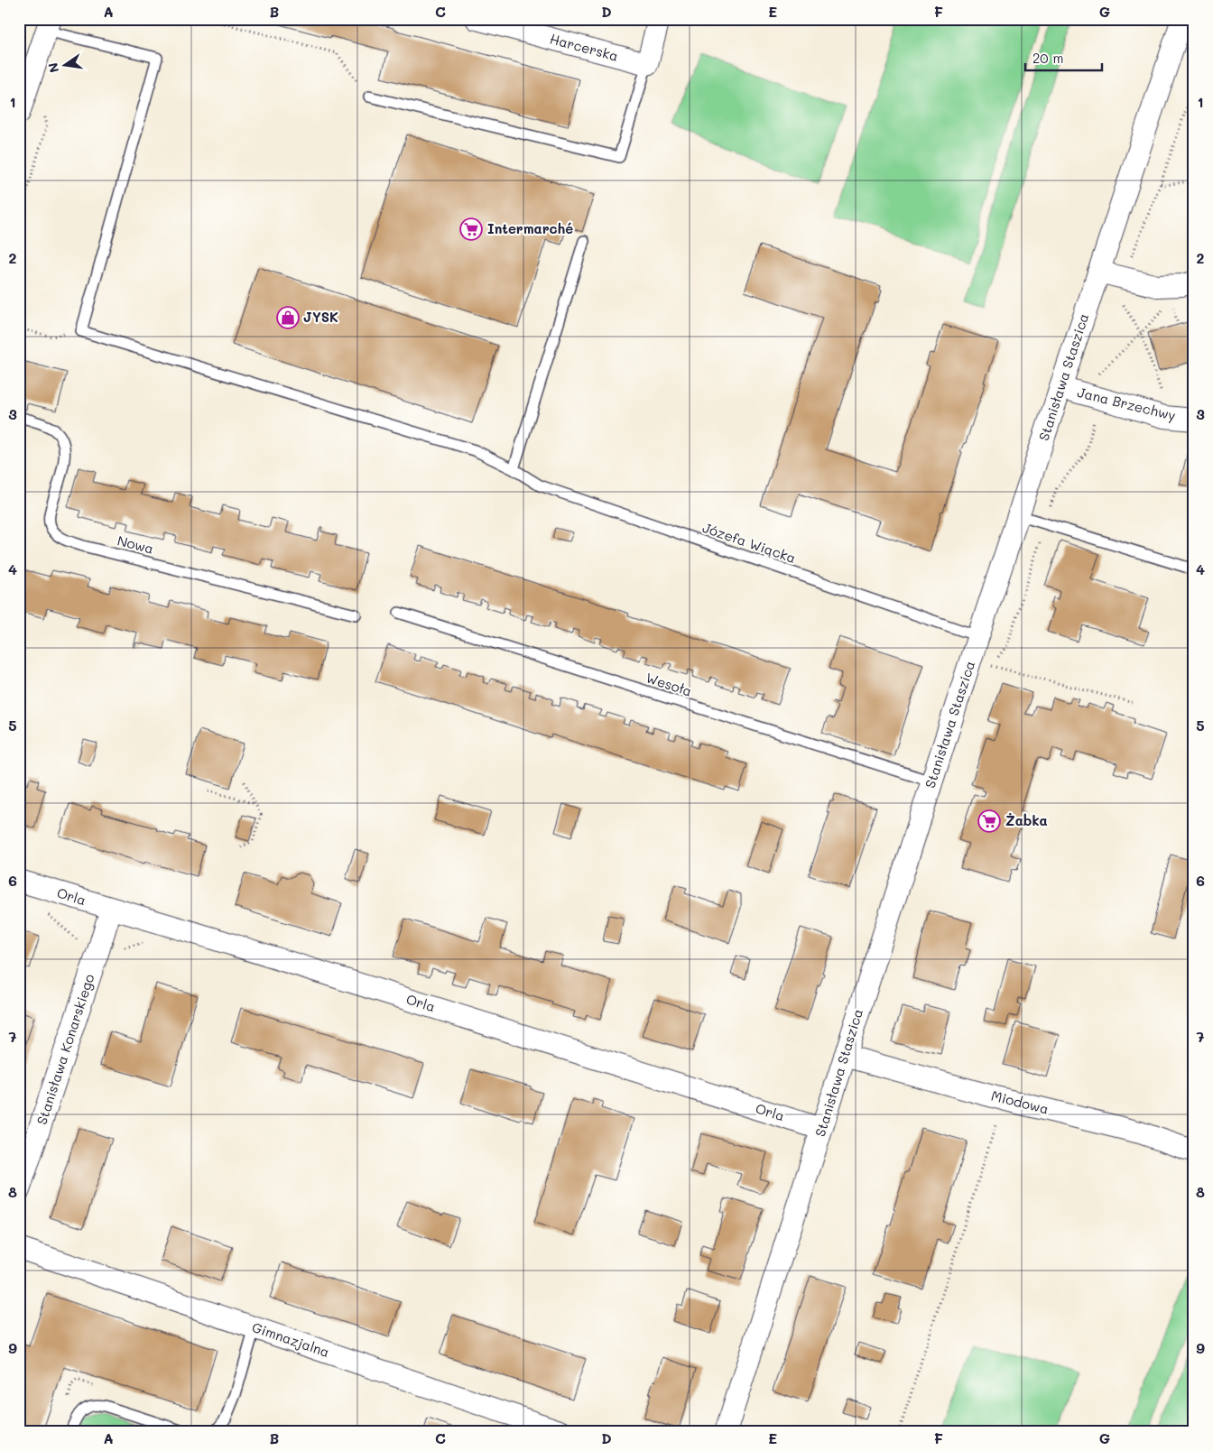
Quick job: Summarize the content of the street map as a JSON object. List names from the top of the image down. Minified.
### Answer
{"streets":{"street":["Harcerska","Stanisława Staszica","Jana Brzechwy","Orla","Stanisława Konarskiego","Miodowa","Gimnazjalna"],"lane":["Józefa Wiącka","Nowa","Wesoła"]},"crossings":[["Stanisława Staszica","Jana Brzechwy"],["Stanisława Staszica","Józefa Wiącka"],["Stanisława Staszica","Wesoła"],["Stanisława Staszica","Orla"],["Stanisława Staszica","Miodowa"],["Orla","Stanisława Konarskiego"]],"places":{"supermarket":["Intermarché","Żabka"],"shop":["JYSK"]},"scale_bar":"20 m","north":"left","grid":{"columns":["A","B","C","D","E","F","G"],"rows":["1","2","3","4","5","6","7","8","9"]}}
